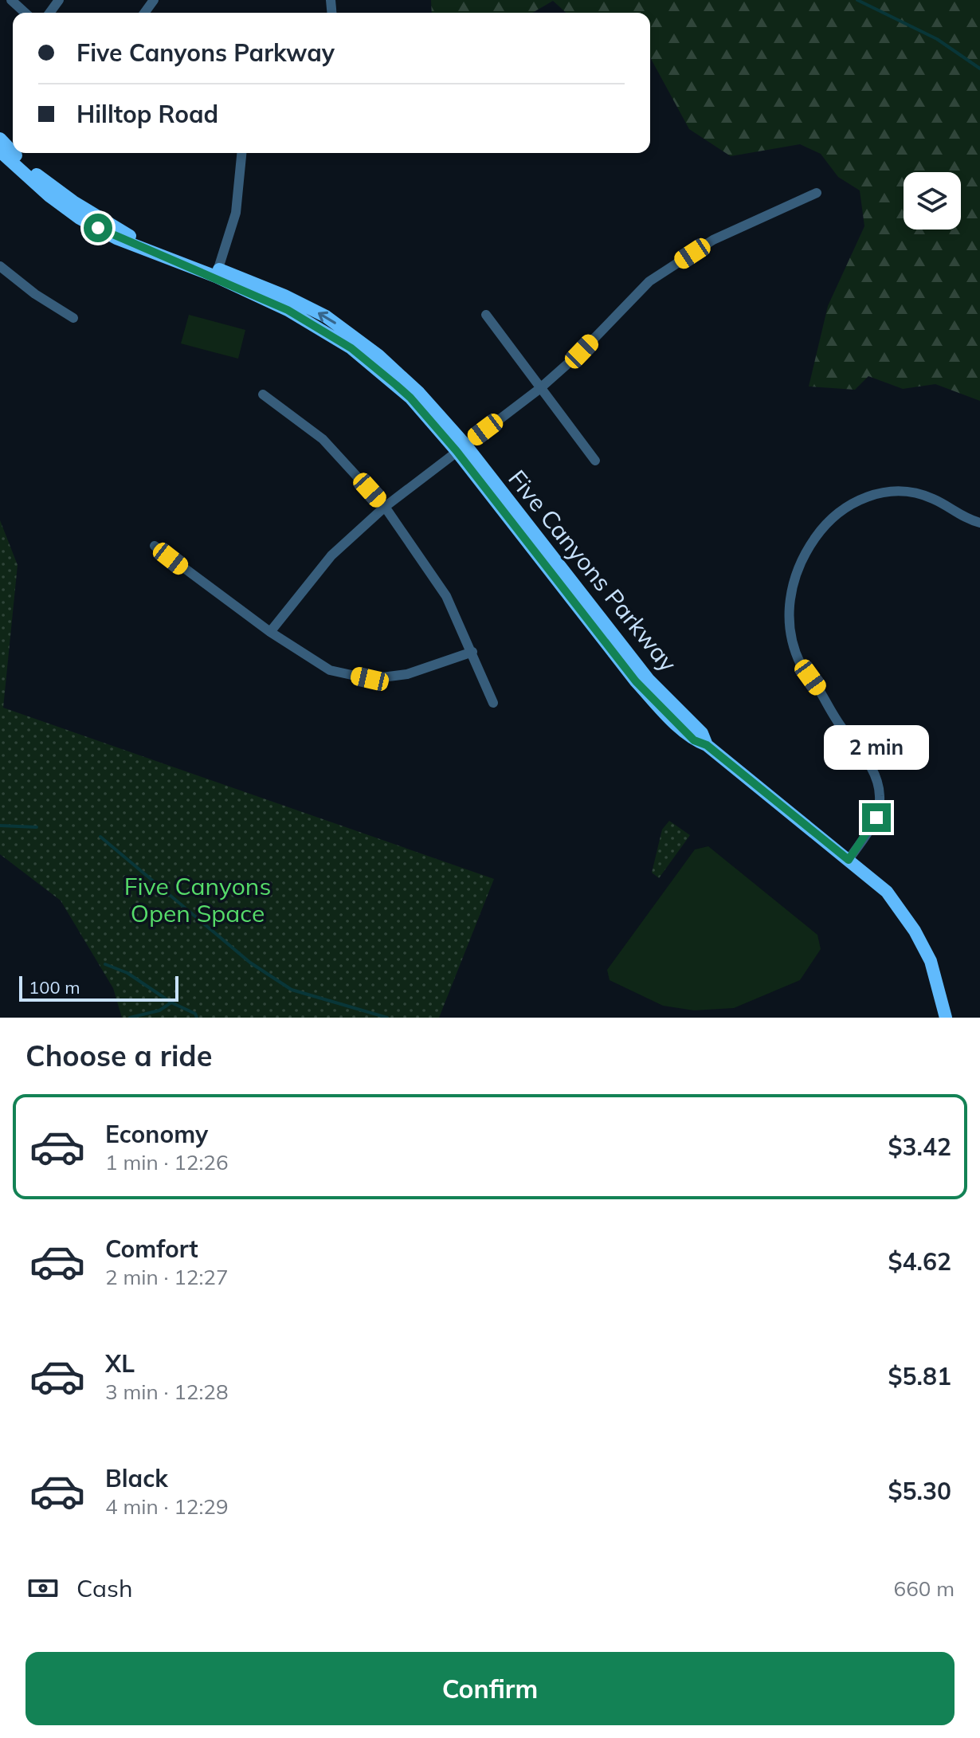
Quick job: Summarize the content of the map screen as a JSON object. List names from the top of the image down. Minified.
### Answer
{"streets":{"main road":["Five Canyons Parkway"]},"parks":["Five Canyons Open Space"],"scale_bar":"100 m","page":{"banner":["Five Canyons Parkway","Hilltop Road"],"bubble":"2 min","scale":"100 m","heading":"Choose a ride","list":[{"name":"Economy","note":"1 min · 12:26","value":"$3.42"},{"name":"Comfort","note":"2 min · 12:27","value":"$4.62"},{"name":"XL","note":"3 min · 12:28","value":"$5.81"},{"name":"Black","note":"4 min · 12:29","value":"$5.30"}],"pay":["Cash","660 m"],"buttons":"Confirm"}}
